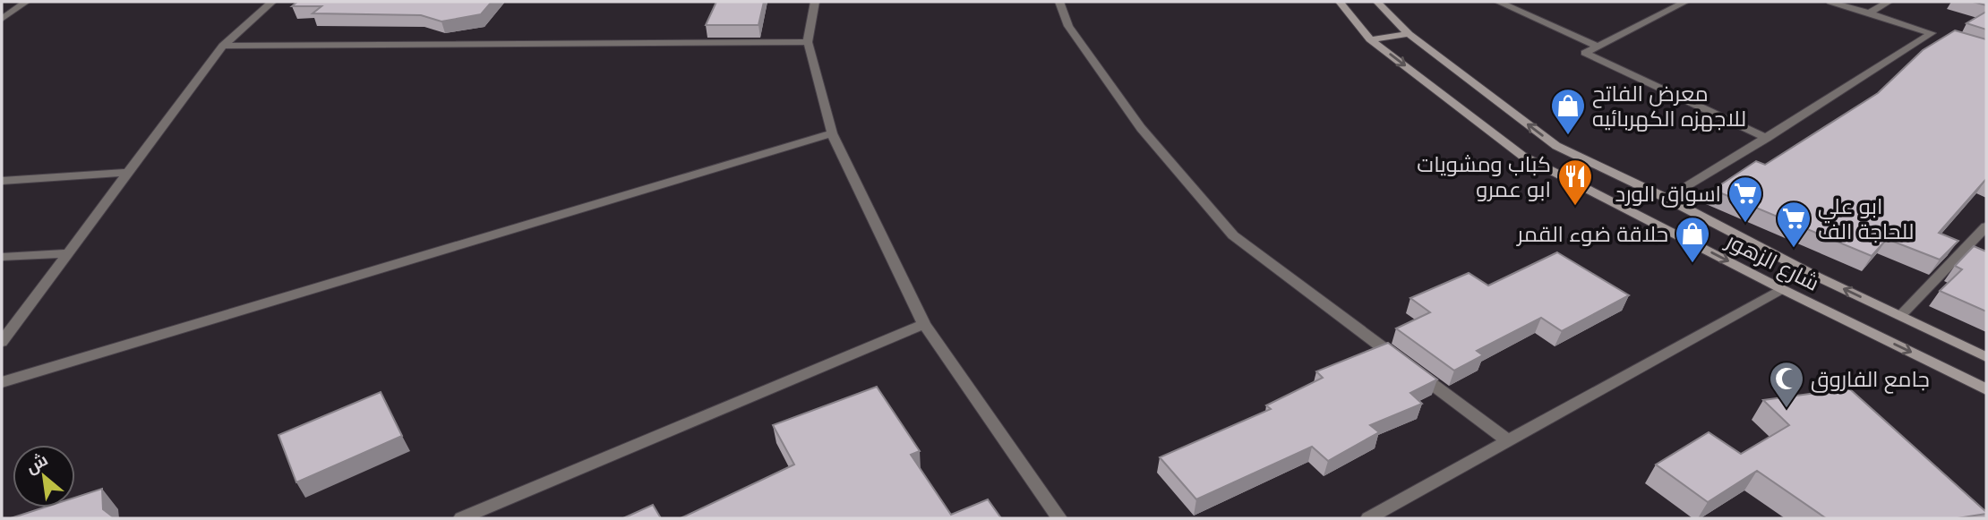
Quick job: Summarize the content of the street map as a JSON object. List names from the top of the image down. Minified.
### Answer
{"streets":{"main road":["شارع الزهور"]},"places":{"shop":["معرض الفاتح للاجهزه الكهربائيه","حلاقة ضوء القمر"],"restaurant":["كباب ومشويات ابو عمرو"],"supermarket":["اسواق الورد","ابو علي للحاجة الف"],"mosque":["جامع الفاروق"]},"north":"top left"}
